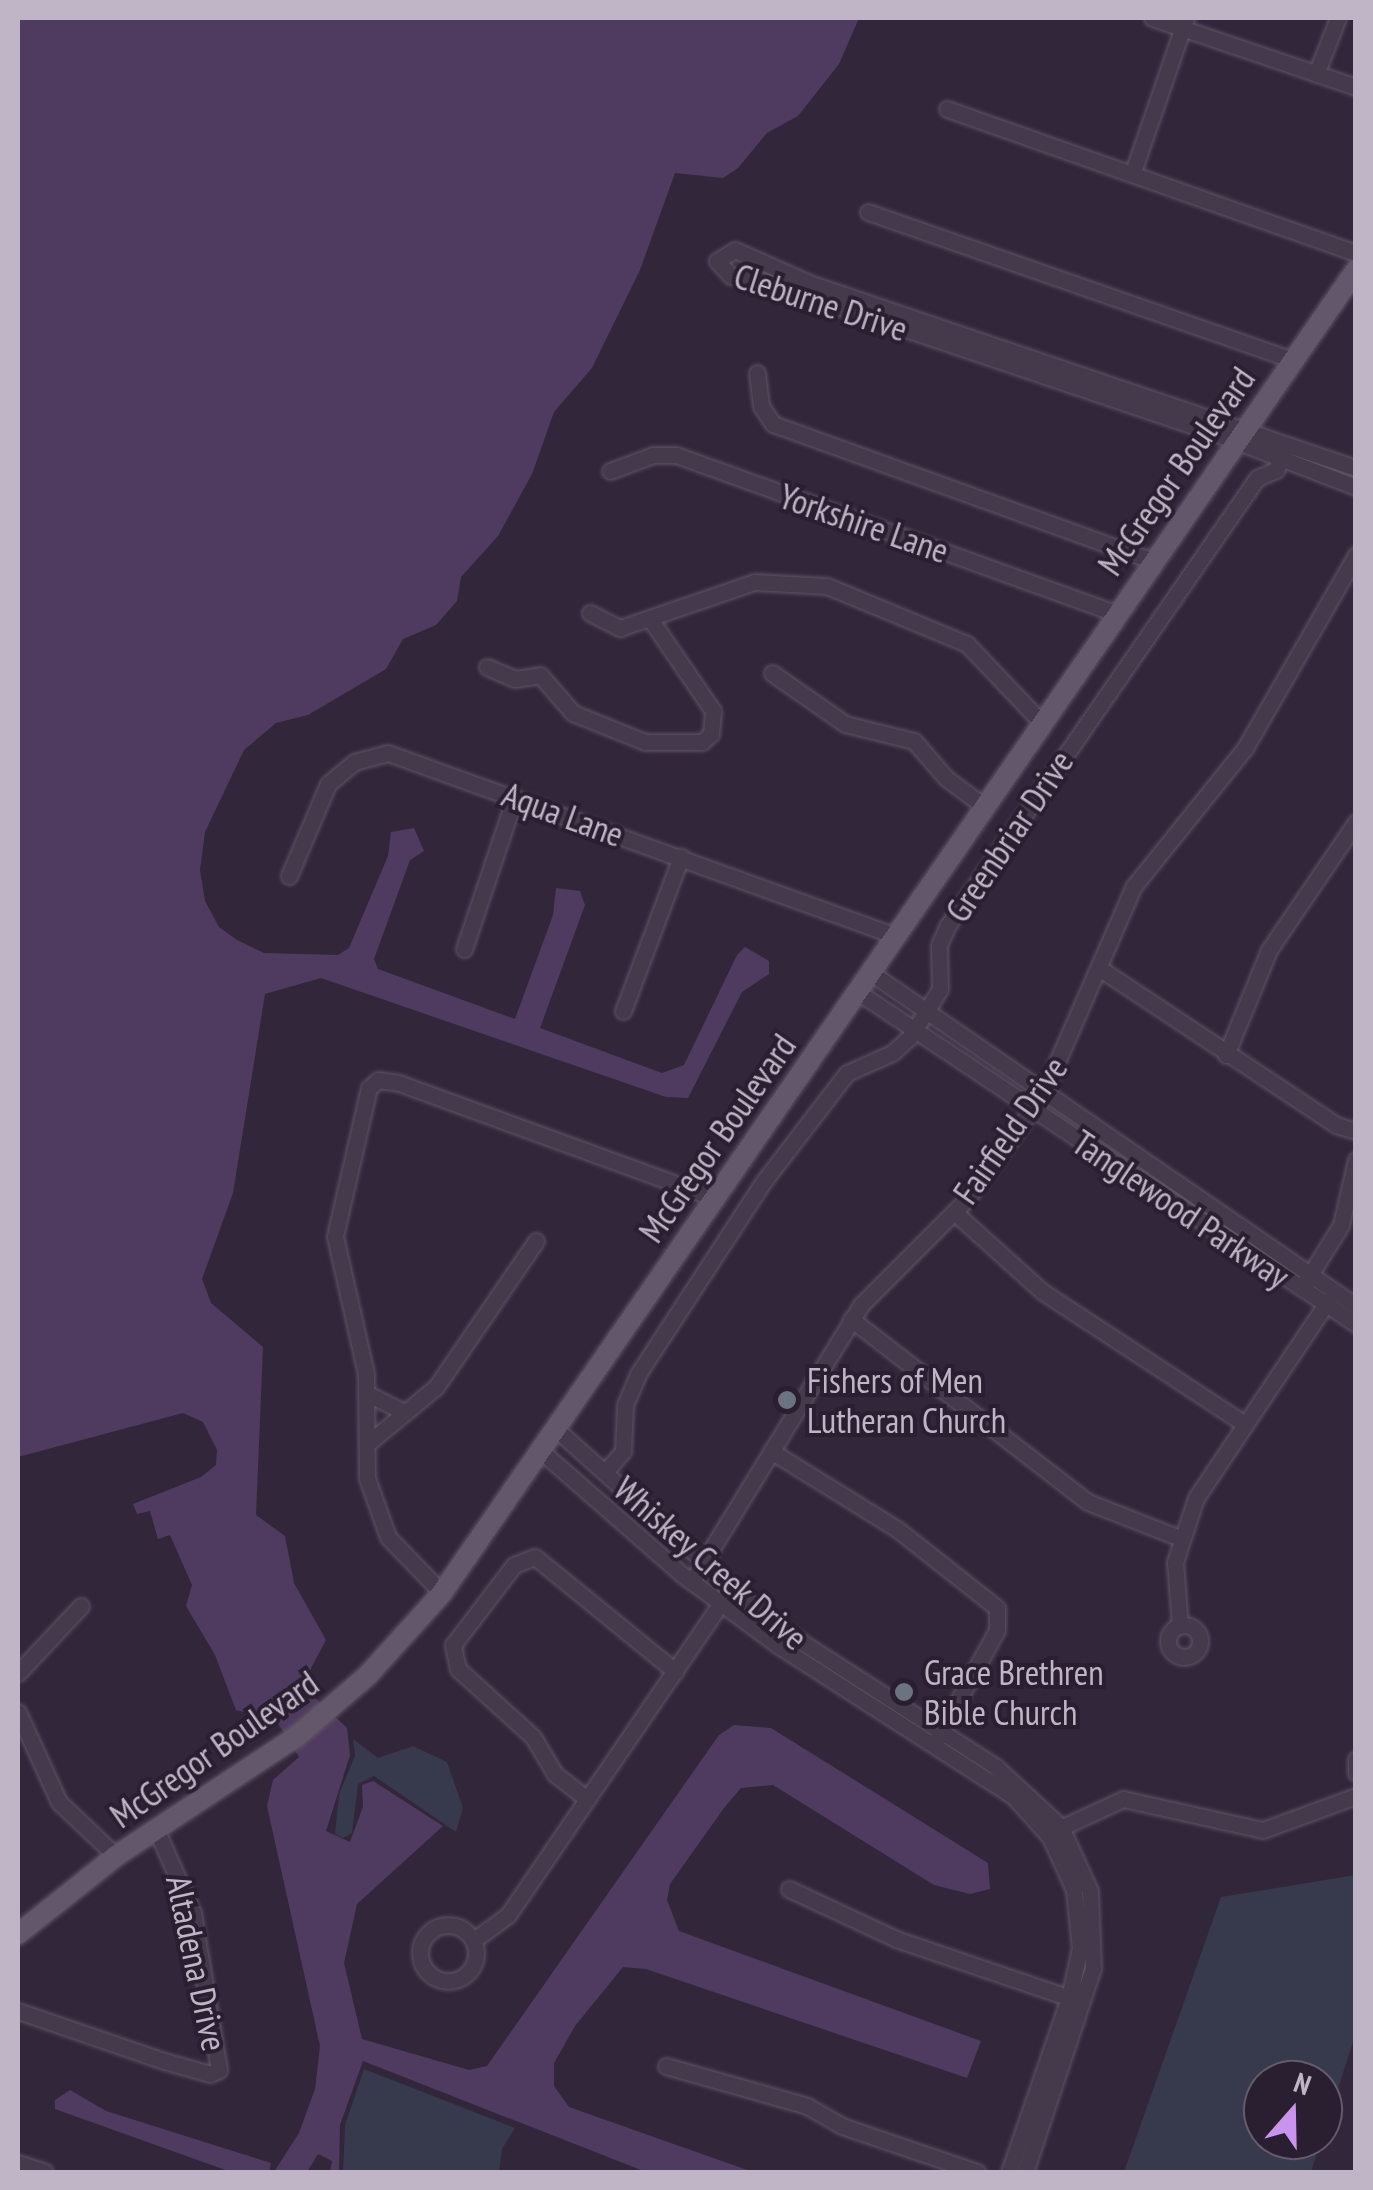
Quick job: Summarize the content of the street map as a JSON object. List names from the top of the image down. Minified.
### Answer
{"streets":{"main road":["McGregor Boulevard"],"street":["Cleburne Drive","Yorkshire Lane","Aqua Lane","Greenbriar Drive","Fairfield Drive","Tanglewood Parkway","Whiskey Creek Drive","Altadena Drive"]},"crossings":[["Cleburne Drive","McGregor Boulevard"],["Cleburne Drive","Greenbriar Drive"],["McGregor Boulevard","Yorkshire Lane"],["McGregor Boulevard","Aqua Lane"],["McGregor Boulevard","Tanglewood Parkway"],["McGregor Boulevard","Whiskey Creek Drive"],["McGregor Boulevard","Altadena Drive"],["Greenbriar Drive","Tanglewood Parkway"],["Greenbriar Drive","Whiskey Creek Drive"],["Fairfield Drive","Tanglewood Parkway"],["Fairfield Drive","Whiskey Creek Drive"]],"places":["Fishers of Men Lutheran Church","Grace Brethren Bible Church"],"north":"top"}
